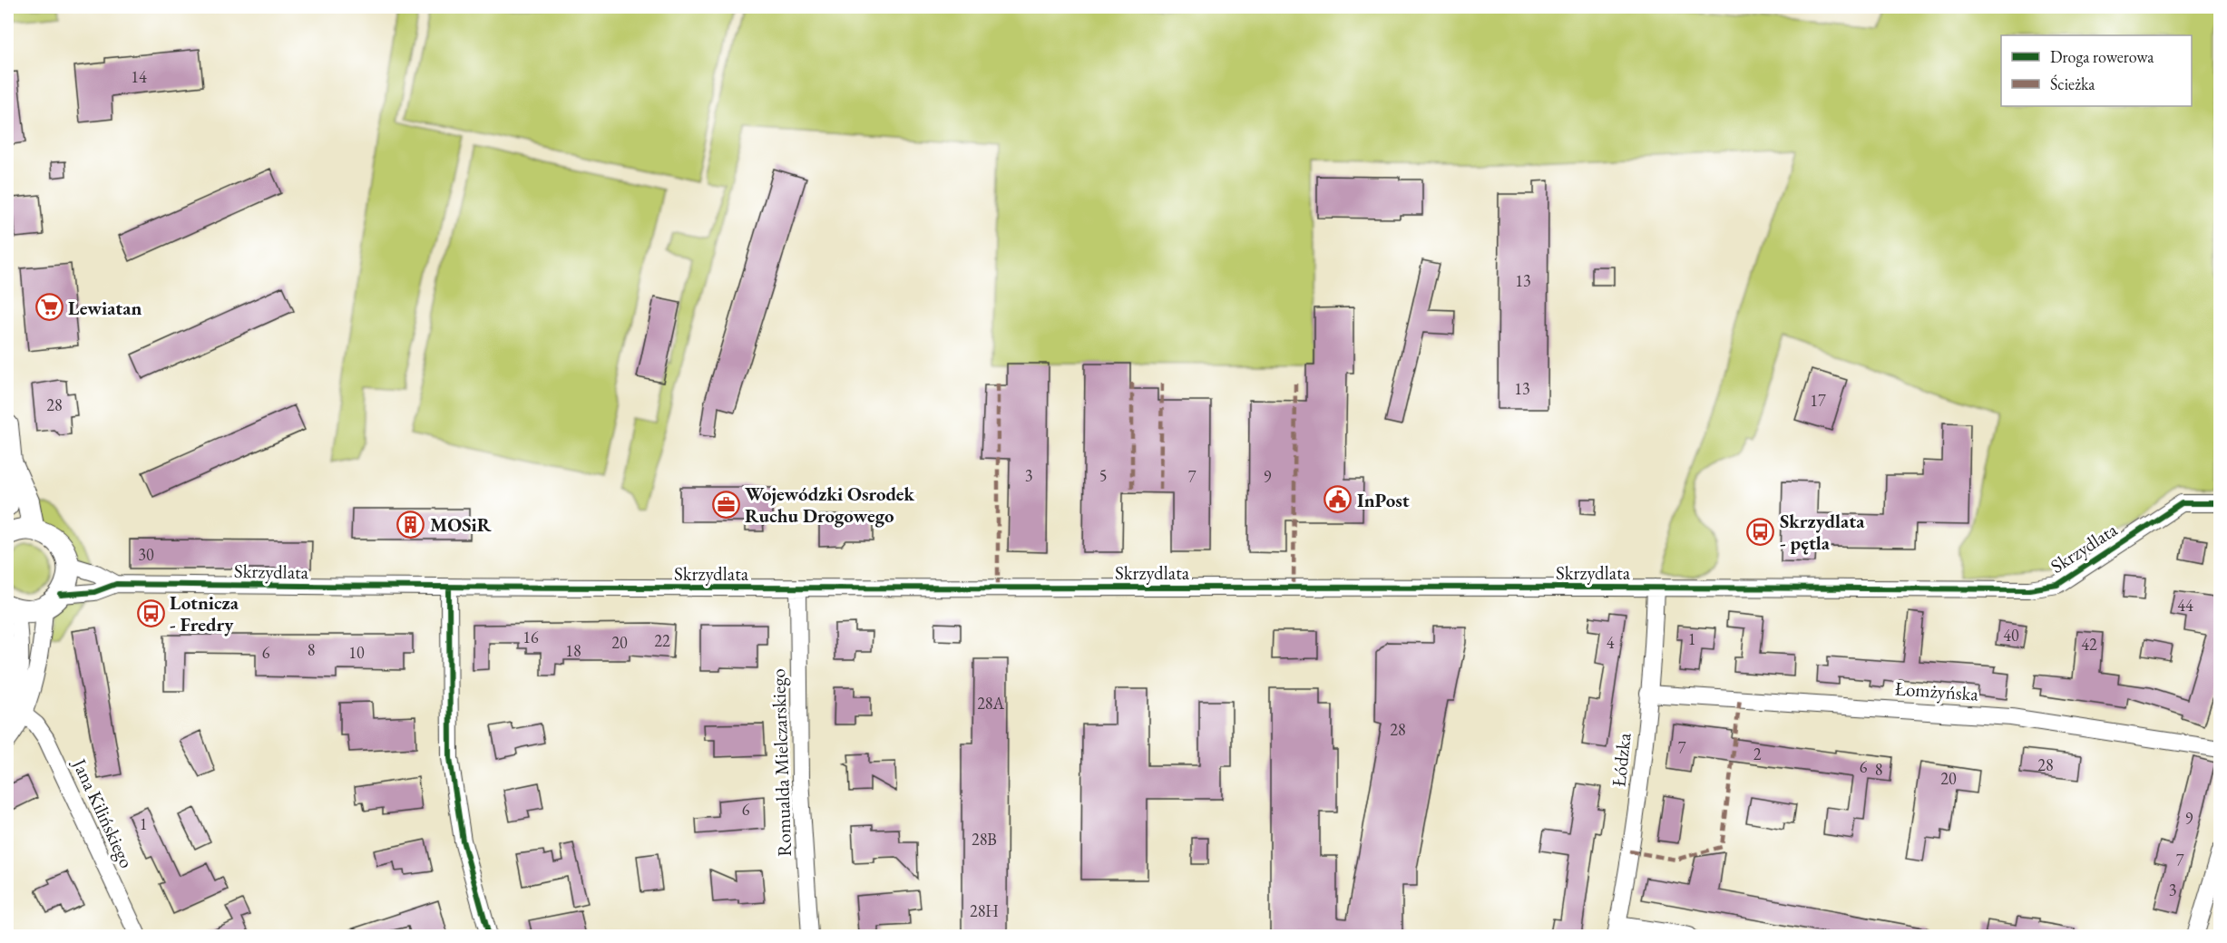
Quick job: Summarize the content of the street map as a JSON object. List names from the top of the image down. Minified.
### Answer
{"streets":{"street":["Skrzydlata","Łomżyńska","Łódzka","Romualda Mielczarskiego","Jana Kilińskiego"]},"crossings":[["Skrzydlata","Łódzka"],["Skrzydlata","Romualda Mielczarskiego"],["Łomżyńska","Łódzka"]],"places":{"supermarket":["Lewiatan"],"public building":["InPost"],"office":["Wojewódzki Osrodek Ruchu Drogowego"],"building":["MOSiR"],"bus stop":["Skrzydlata - pętla","Lotnicza - Fredry"]},"house_numbers":["14","13","13","17","28","3","5","7","9","30","44","40","16","1","22","20","4","42","8","18","6","10","28A","28","7","2","28","6","8","20","6","9","1","28B","7","3","28H"],"legend":["Droga rowerowa","Ścieżka"]}
